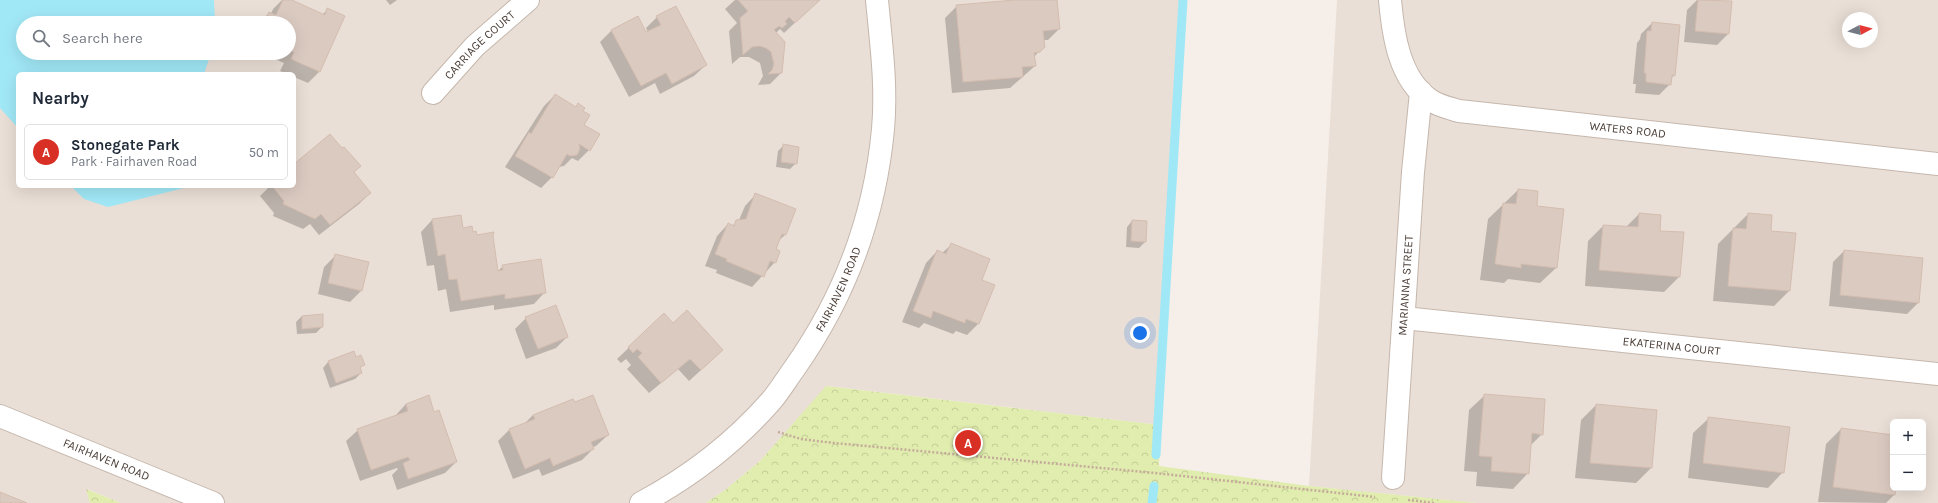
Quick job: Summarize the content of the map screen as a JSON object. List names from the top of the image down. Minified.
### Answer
{"streets":{"street":["CARRIAGE COURT","WATERS ROAD","MARIANNA STREET","FAIRHAVEN ROAD","EKATERINA COURT"]},"crossings":[["WATERS ROAD","MARIANNA STREET"],["MARIANNA STREET","EKATERINA COURT"]],"north":"right","page":{"search":"Search here","heading":"Nearby","list":[{"mark":"A","name":"Stonegate Park","note":"Park · Fairhaven Road","value":"50 m"}],"map_buttons":["+","−"],"pins":"A"}}
